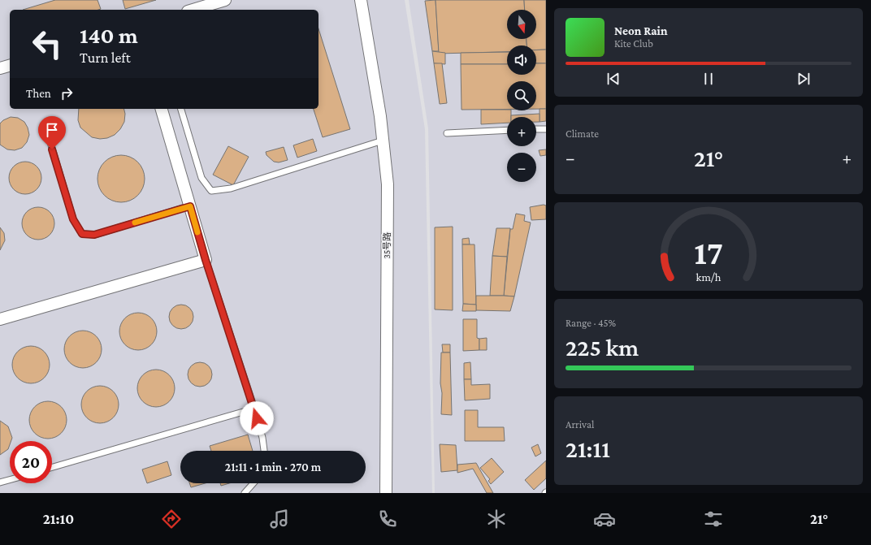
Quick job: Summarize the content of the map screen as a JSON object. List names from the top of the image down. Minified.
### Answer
{"streets":{"street":["35号路"]},"north":"bottom","page":{"map_buttons":["+","−"],"turn":["140 m","Turn left"],"song":["Neon Rain","Kite Club"],"then":"Then","tile":["Climate",["Range · 45%","225 km"],["Arrival","21:11"]],"heat":["−","21°","+"],"limit":"20","trip":"21:11 · 1 min · 270 m","tabs":["21:10","21°"],"gauge":["17","km/h"]}}
